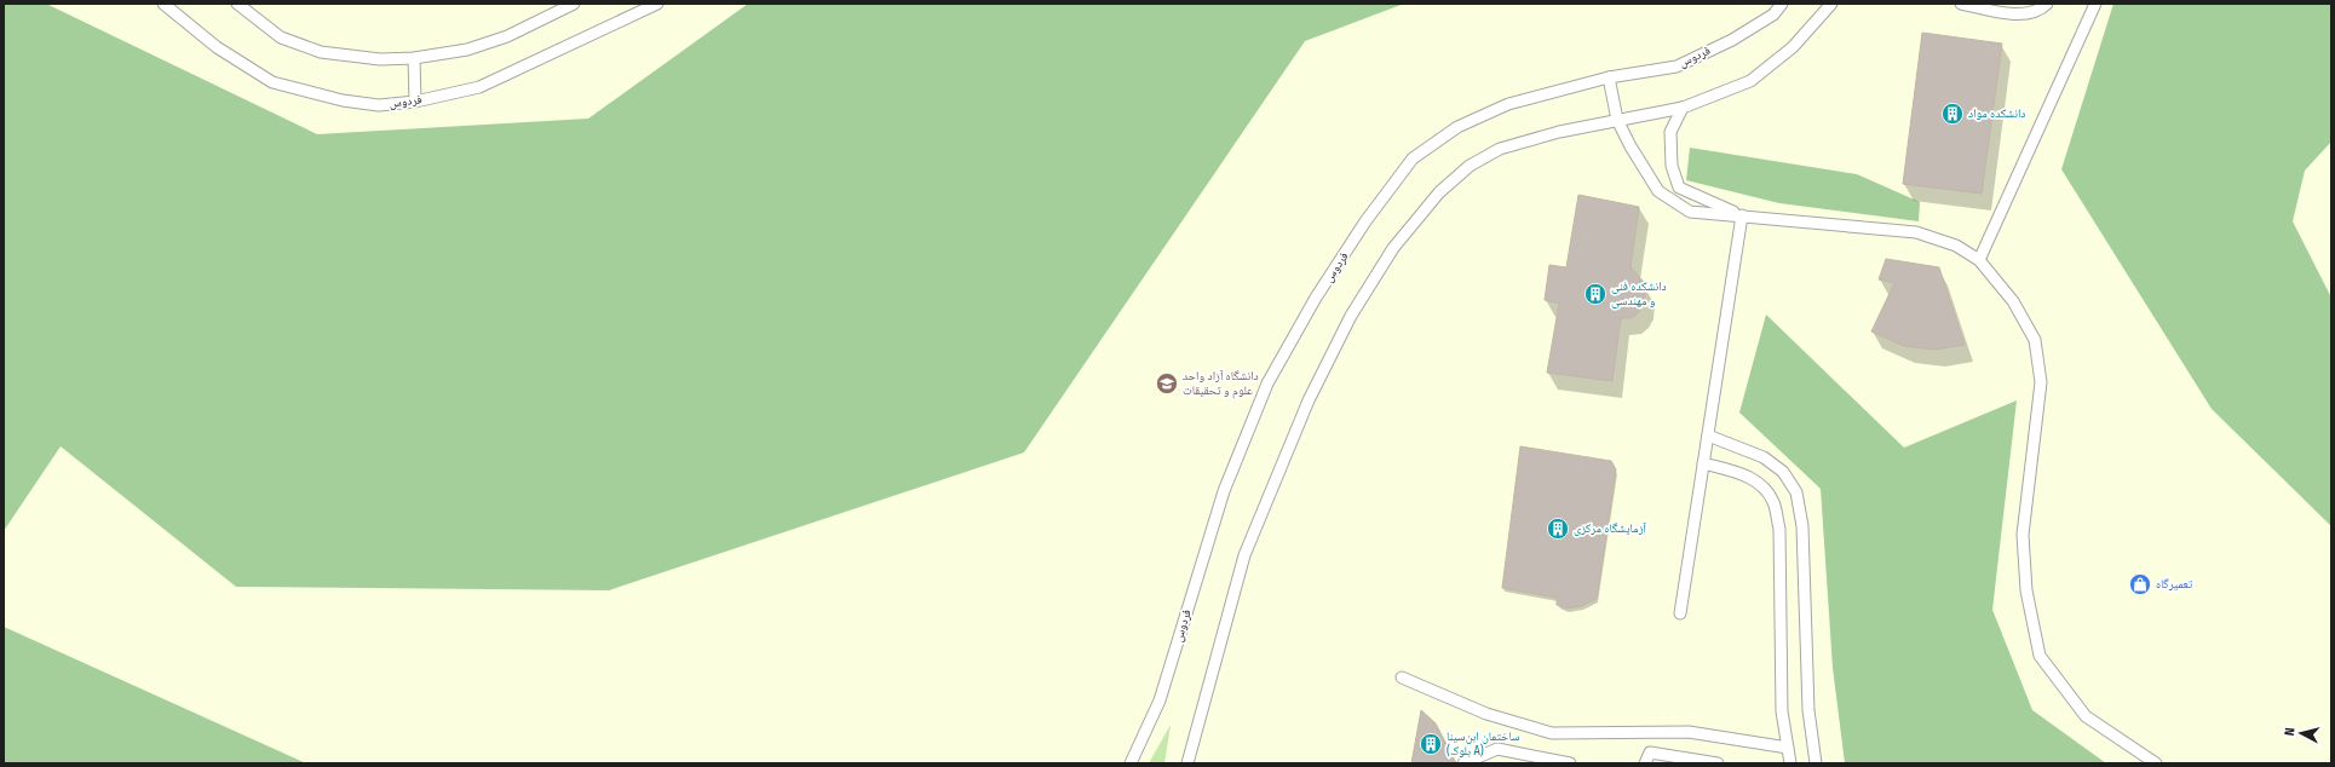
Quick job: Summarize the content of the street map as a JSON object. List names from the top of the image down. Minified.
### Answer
{"streets":{"lane":["فردوس"]},"places":{"building":["دانشکده مواد","دانشکده فنی و مهندسی","آزمایشگاه مرکزی","ساختمان ابن‌سینا (بلوک A)"],"school or university":["دانشگاه آزاد واحد علوم و تحقیقات"],"shop":["تعمیرگاه"]},"north":"left"}
